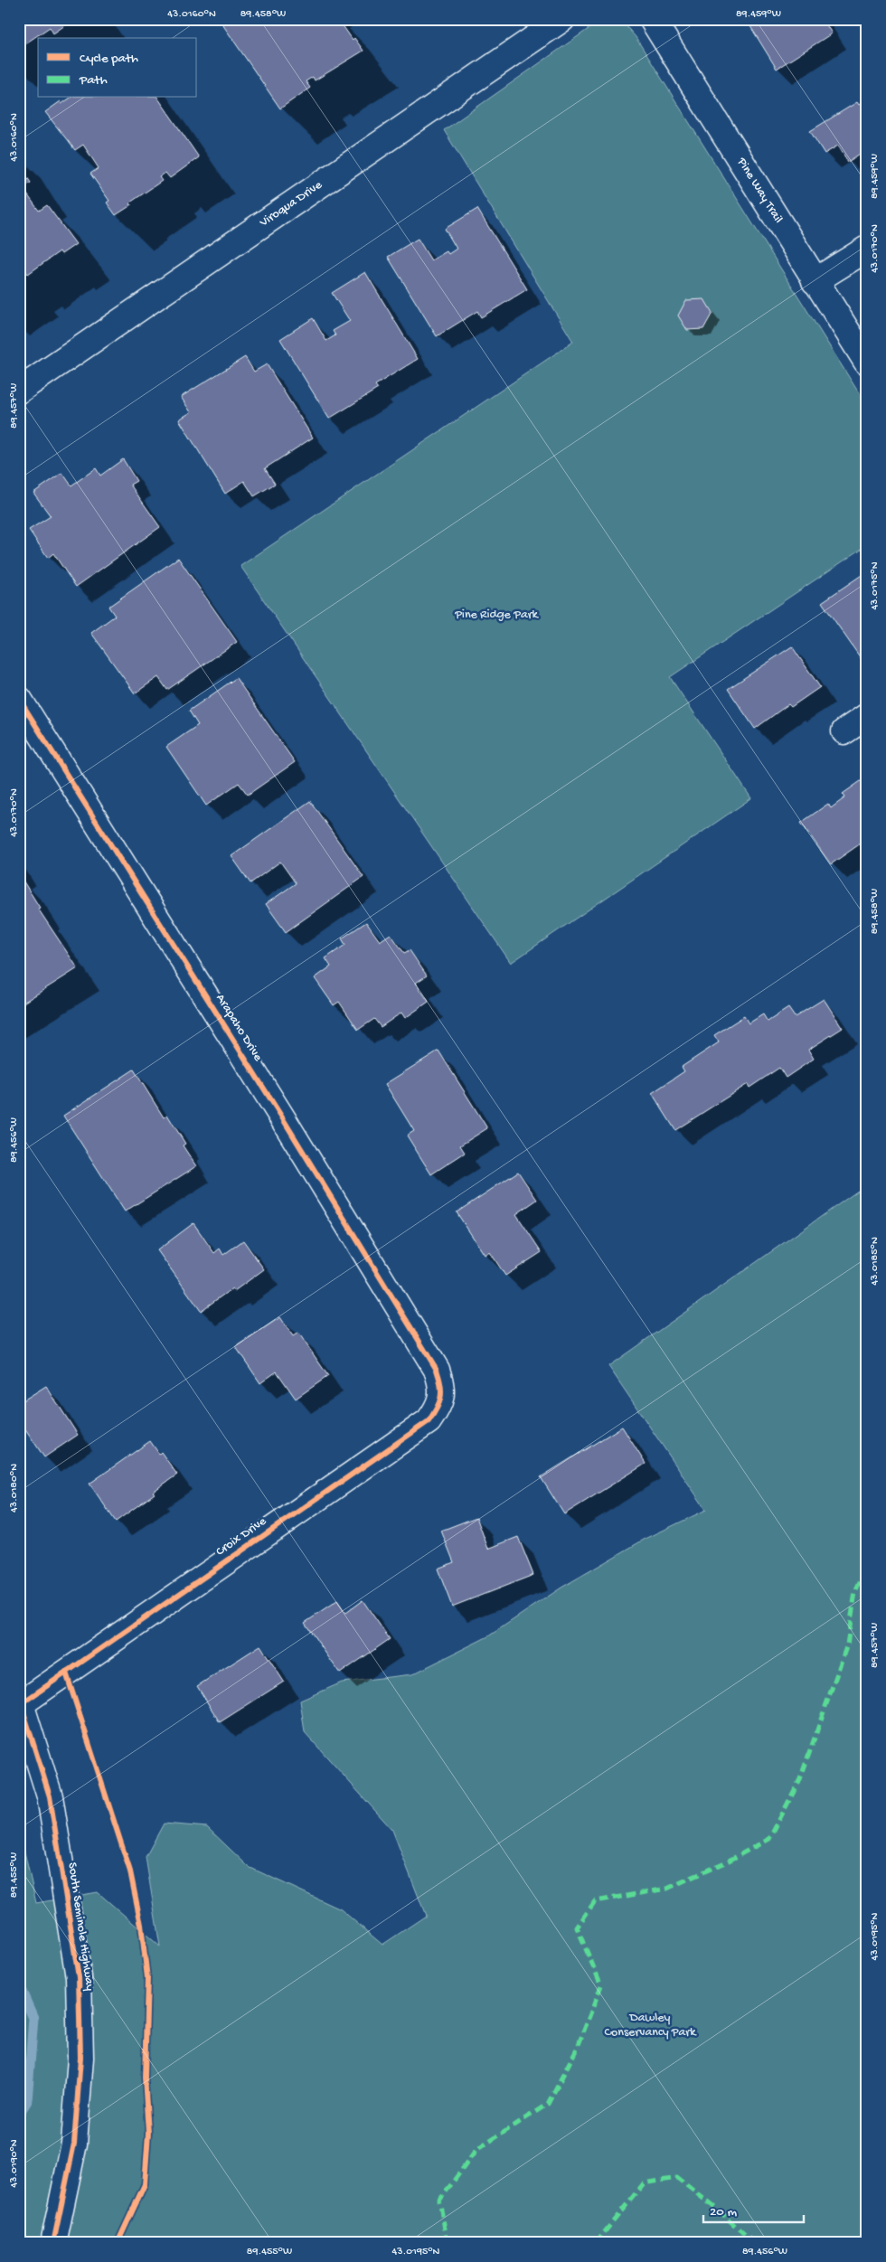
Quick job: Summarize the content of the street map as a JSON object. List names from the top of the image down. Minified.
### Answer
{"streets":{"street":["Pine Way Trail","Viroqua Drive","Arapaho Drive","Croix Drive","South Seminole Highway"]},"crossings":[["Arapaho Drive","Croix Drive"],["Croix Drive","South Seminole Highway"]],"parks":["Pine Ridge Park","Dawley Conservancy Park"],"legend":["Cycle path","Path"],"scale_bar":"20 m","coordinates":["43.0160°N","89.458°W","89.459°W","43.0170°N","89.457°W","43.0175°N","89.456°W","43.0185°N","43.0180°N","89.455°W","43.0195°N","43.0190°N"]}
